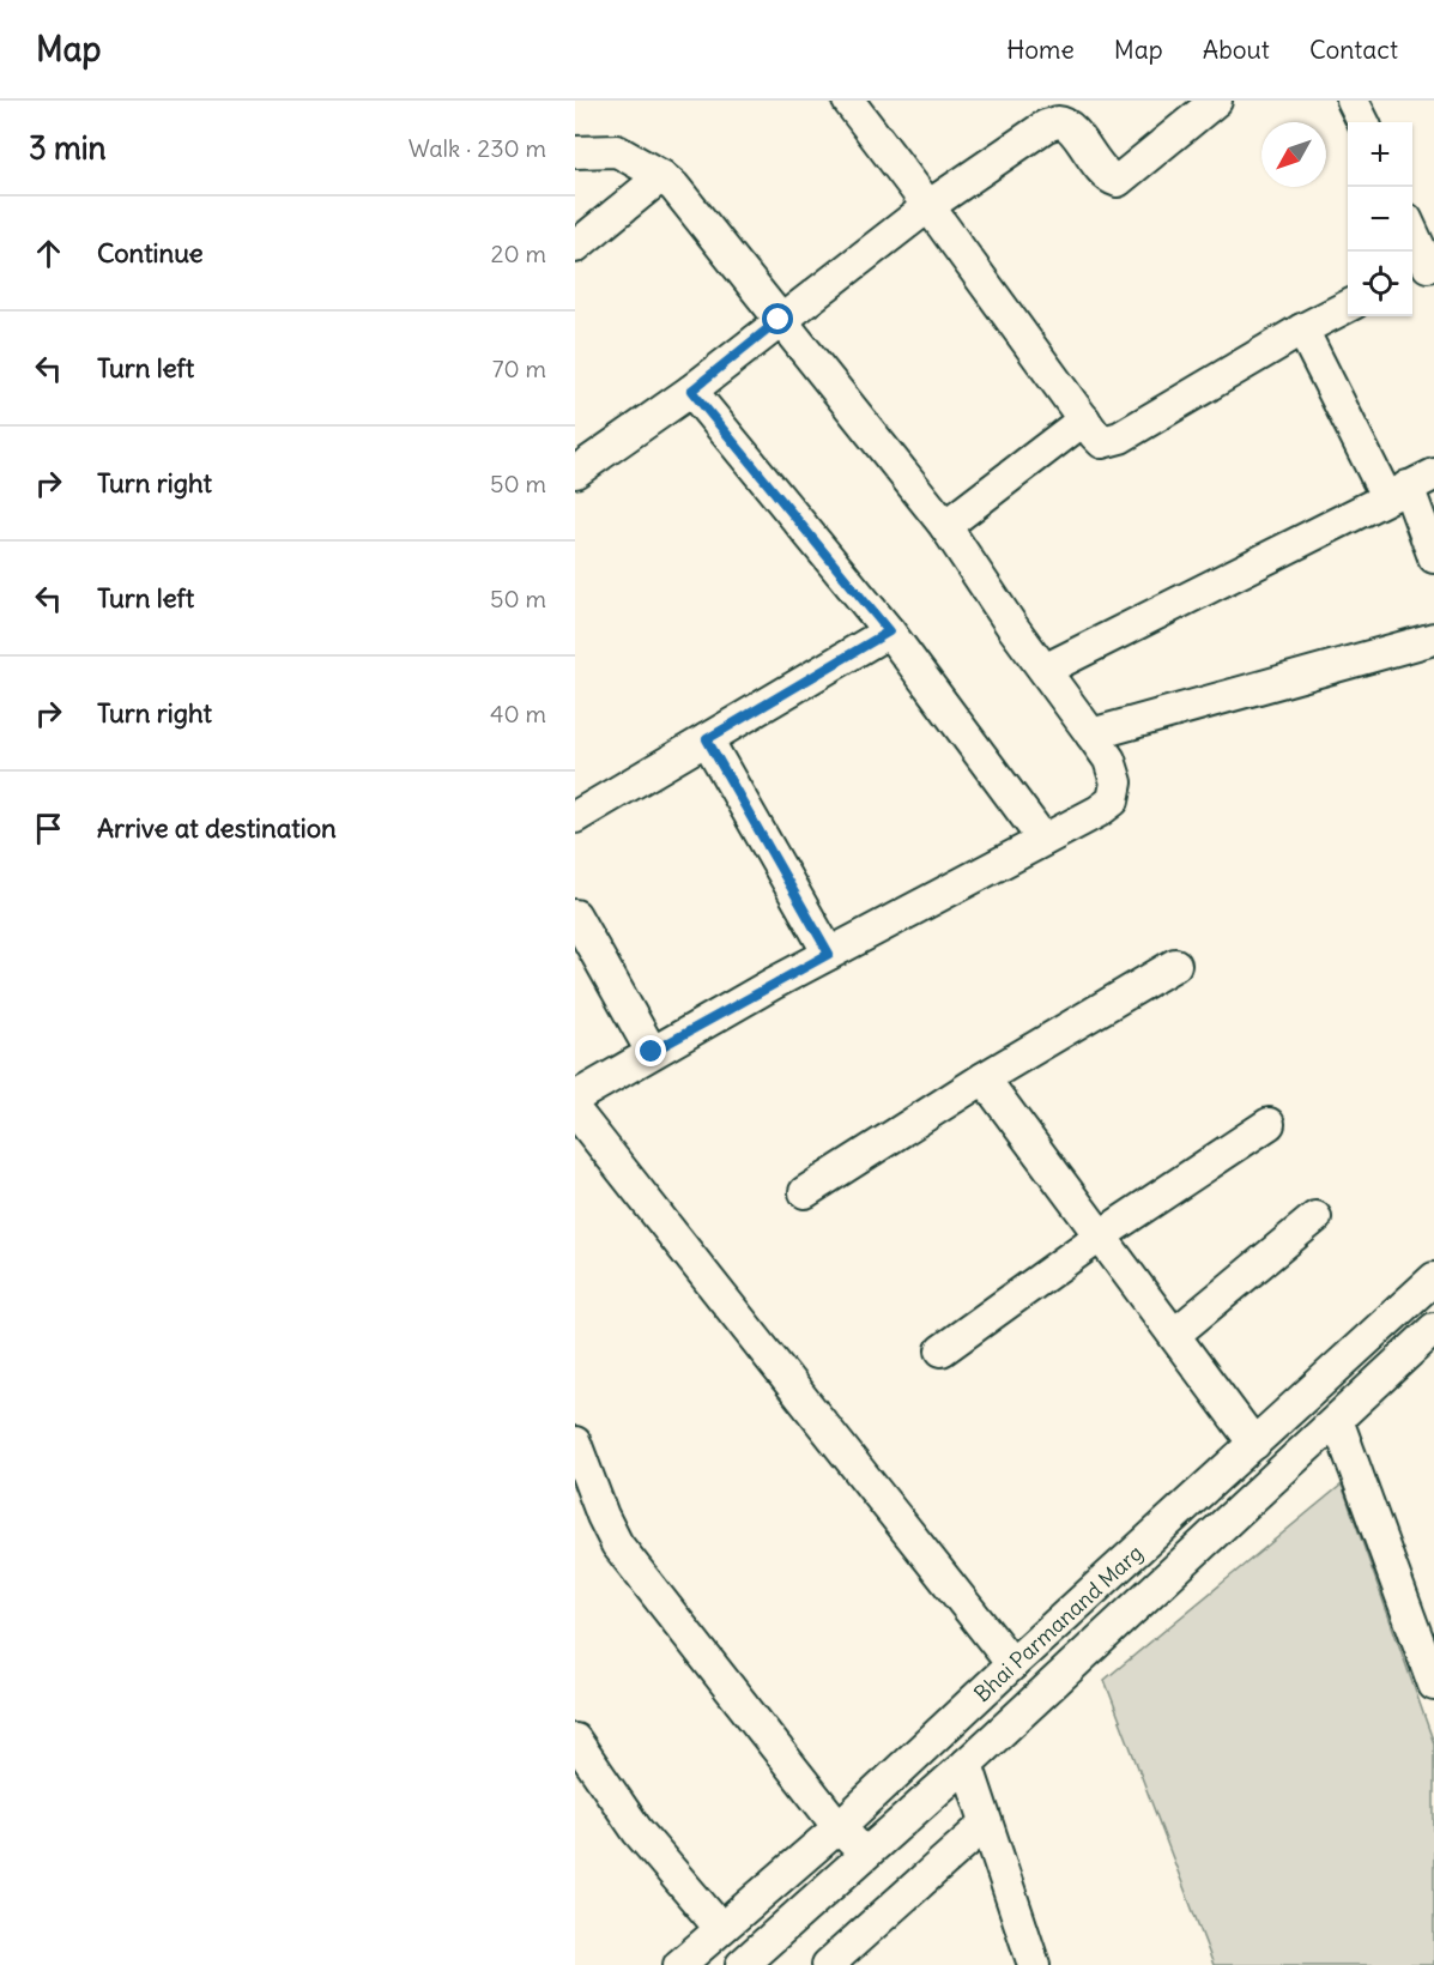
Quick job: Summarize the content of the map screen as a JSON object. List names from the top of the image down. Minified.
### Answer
{"streets":{"street":["Bhai Parmanand Marg"]},"north":"bottom left","page":{"header":"Map","nav":["Home","Map","About","Contact"],"heading":["3 min","Walk · 230 m"],"map_buttons":["+","−"],"list":[["Continue","20 m"],["Turn left","70 m"],["Turn right","50 m"],["Turn left","50 m"],["Turn right","40 m"],"Arrive at destination"]}}
